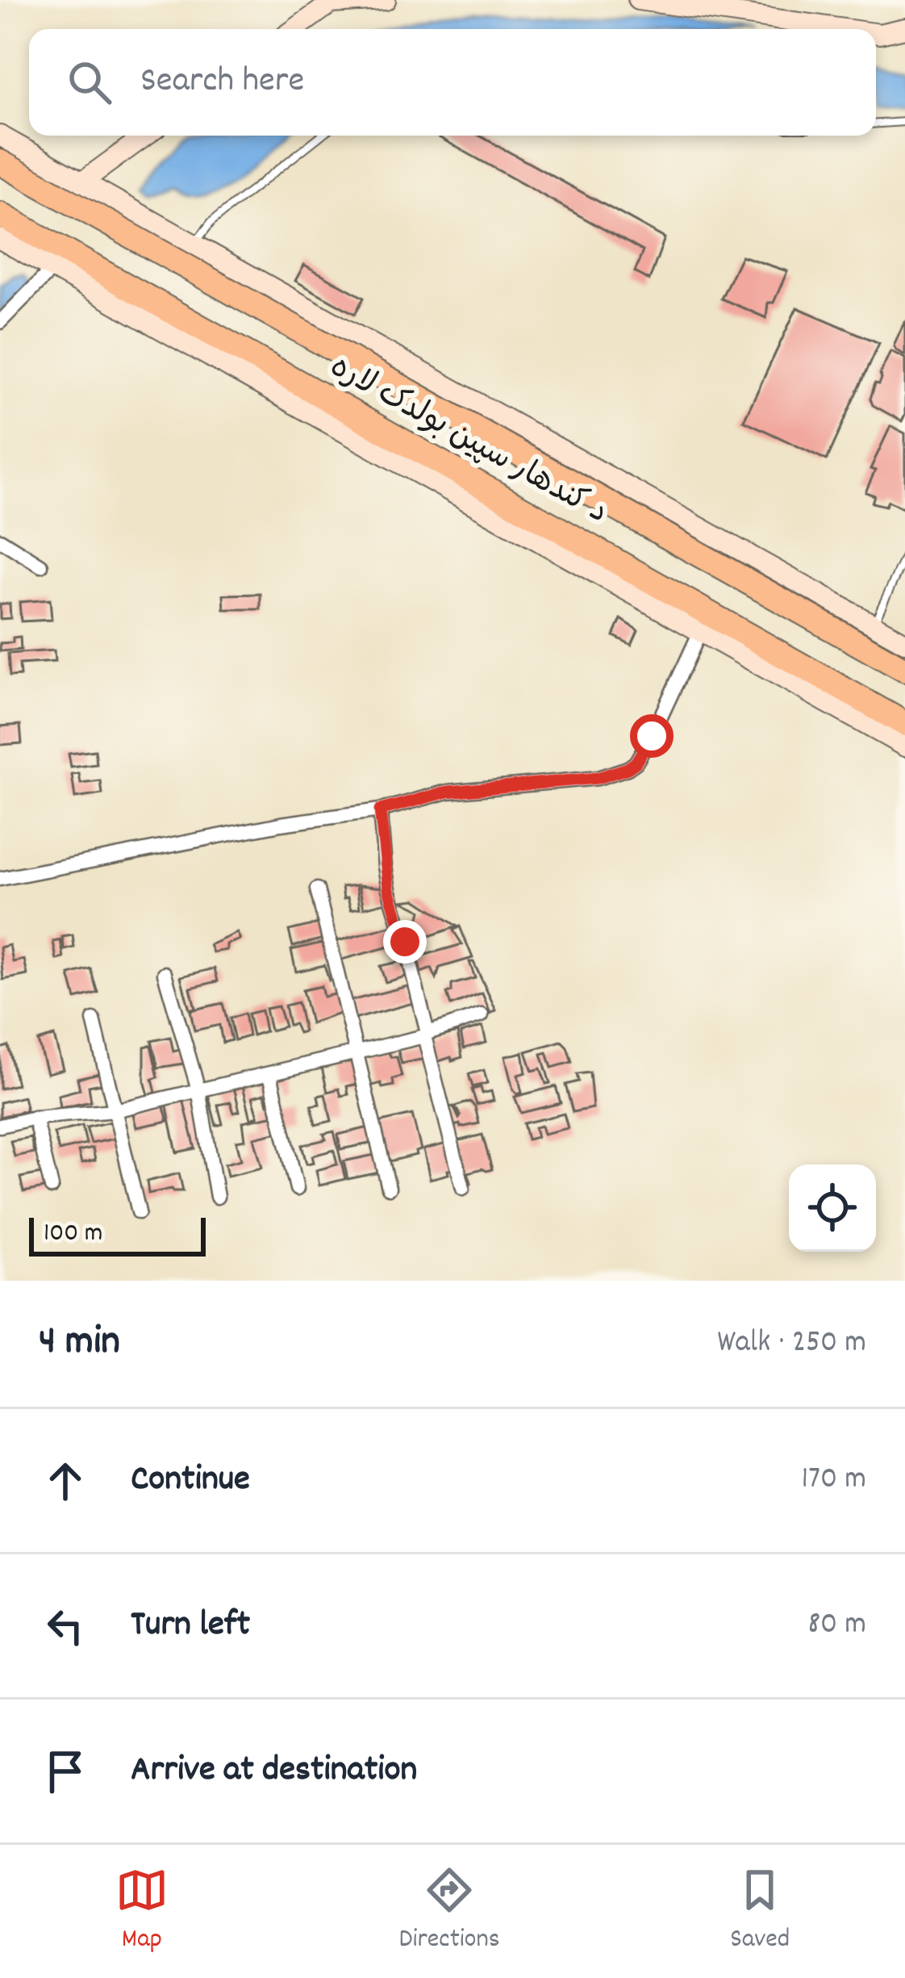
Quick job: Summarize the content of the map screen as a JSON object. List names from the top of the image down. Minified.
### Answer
{"streets":{"highway":["د کندهار سپین بولدک لاره"]},"scale_bar":"100 m","page":{"search":"Search here","scale":"100 m","heading":["4 min","Walk · 250 m"],"list":[["Continue","170 m"],["Turn left","80 m"],"Arrive at destination"],"nav":["Map","Directions","Saved"]}}
